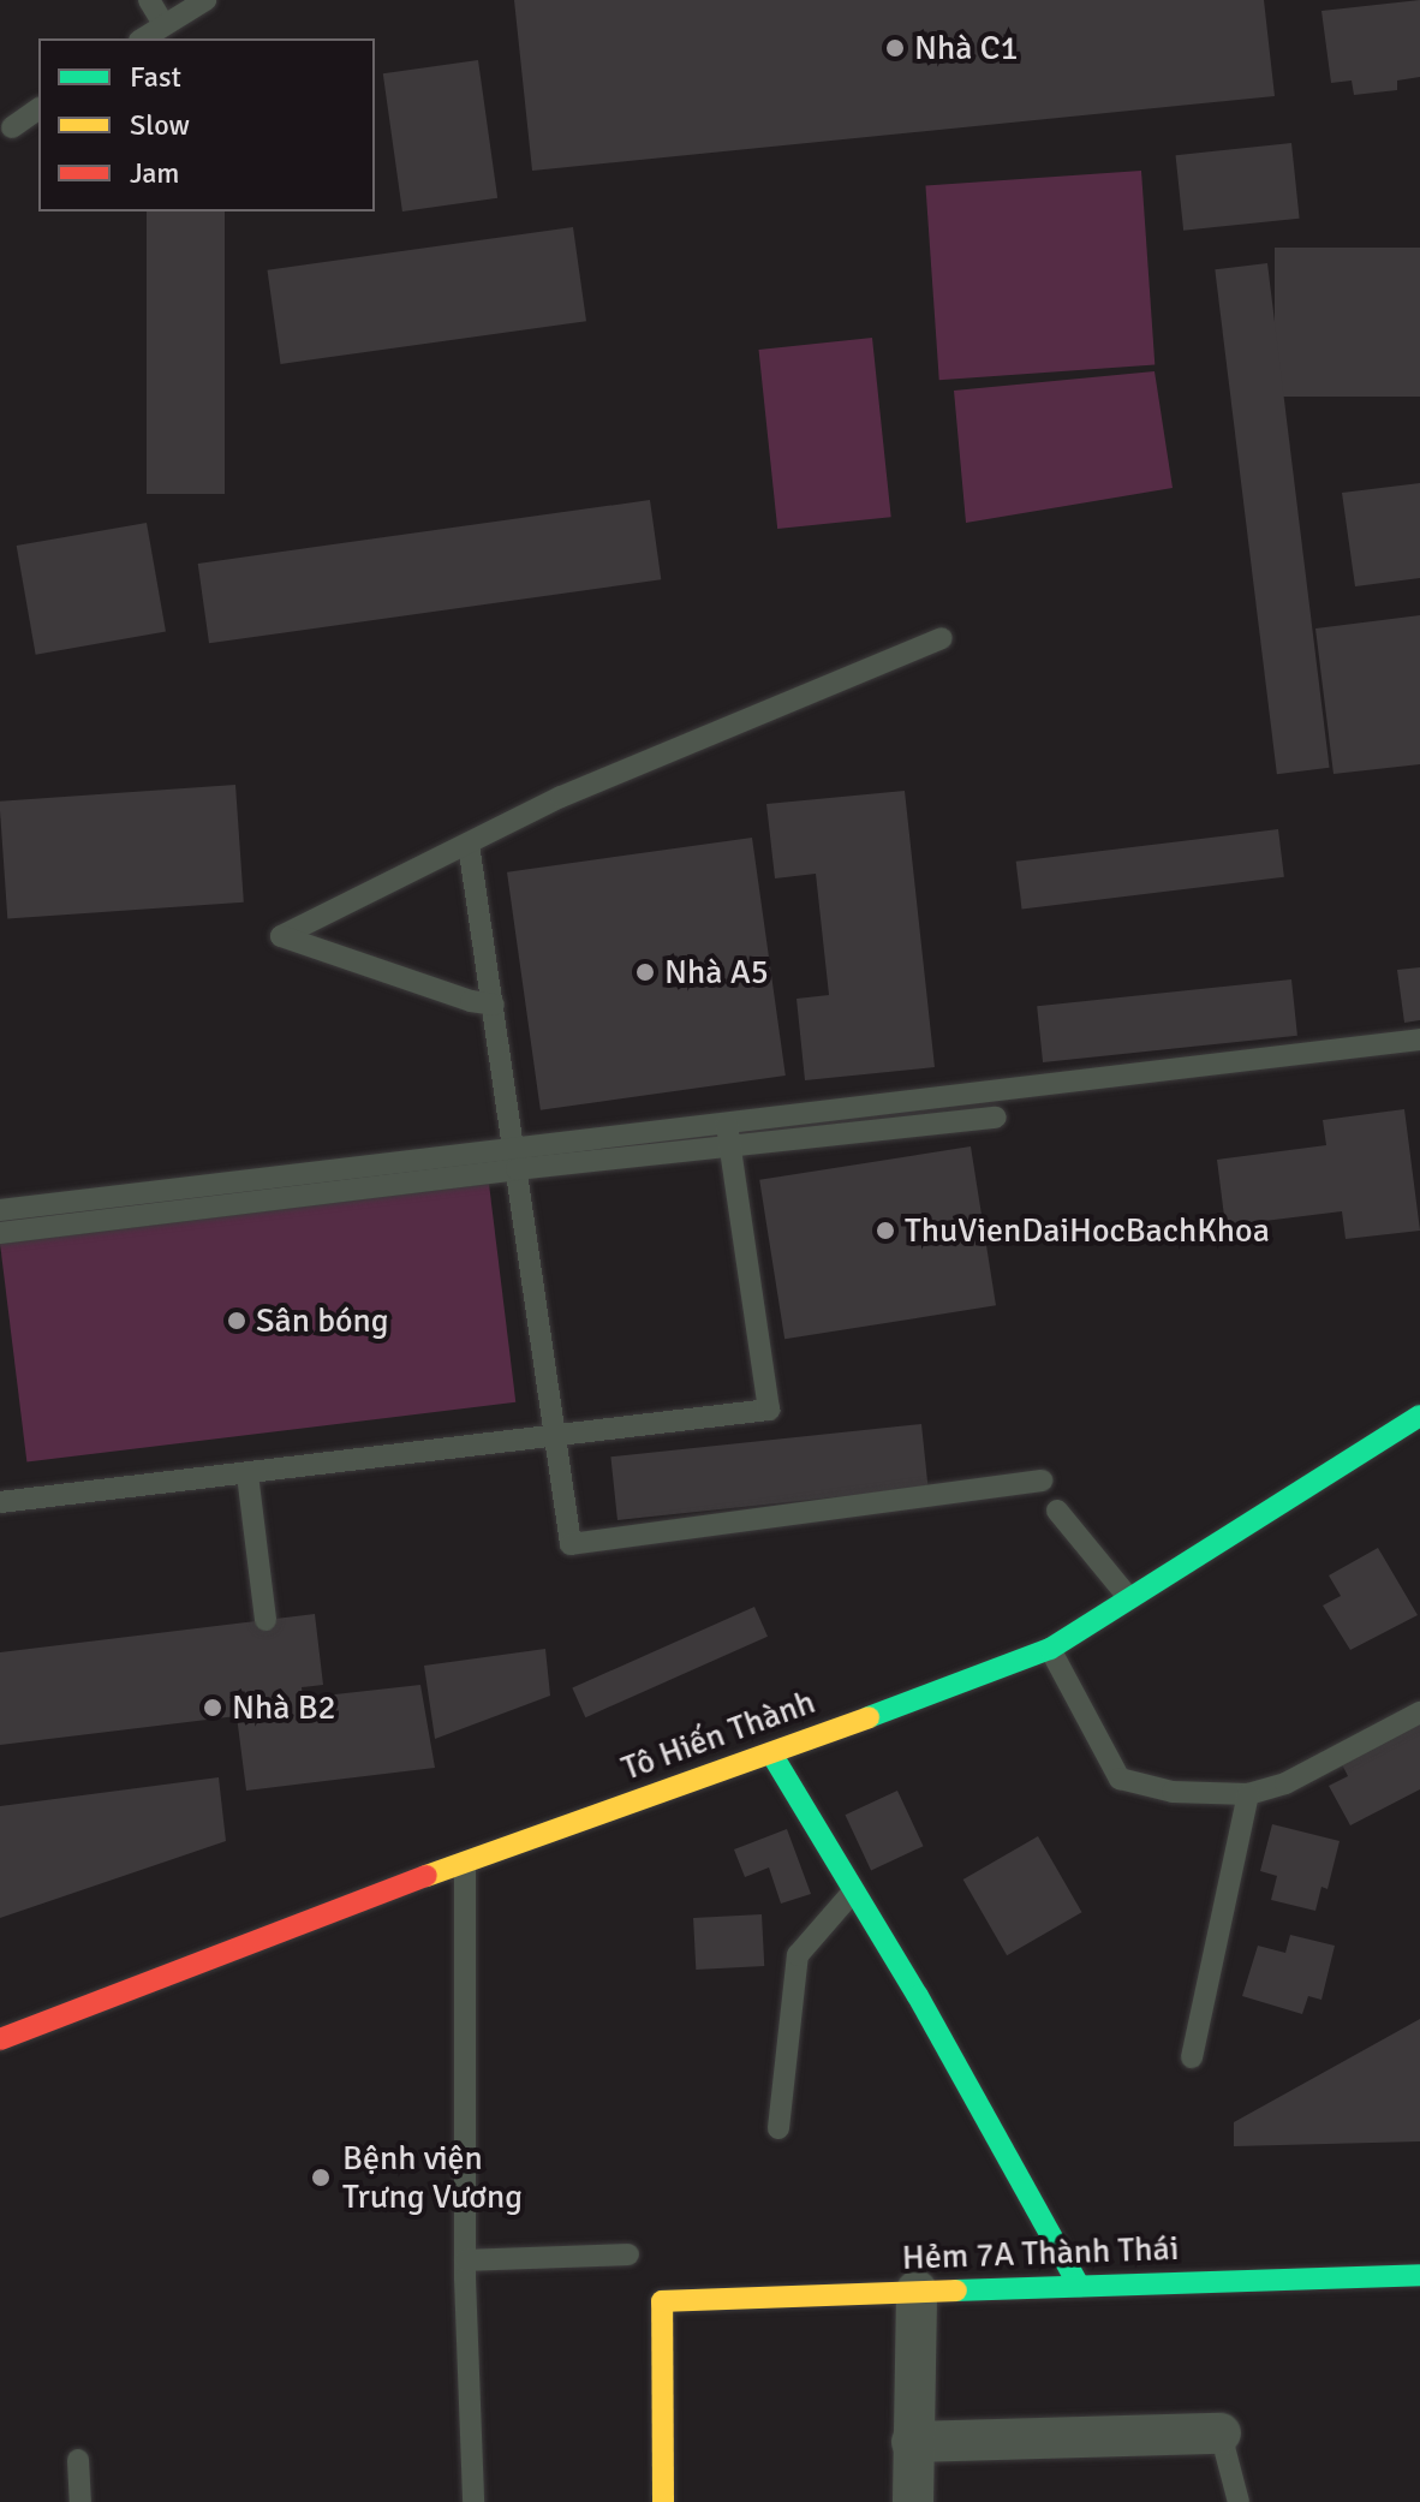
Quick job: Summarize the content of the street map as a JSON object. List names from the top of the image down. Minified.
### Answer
{"streets":{"street":["Tô Hiến Thành","Hẻm 7A Thành Thái"]},"places":["Nhà C1","Nhà A5","ThuVienDaiHocBachKhoa","Sân bóng","Nhà B2","Bệnh viện Trưng Vương"],"legend":["Fast","Slow","Jam"]}
